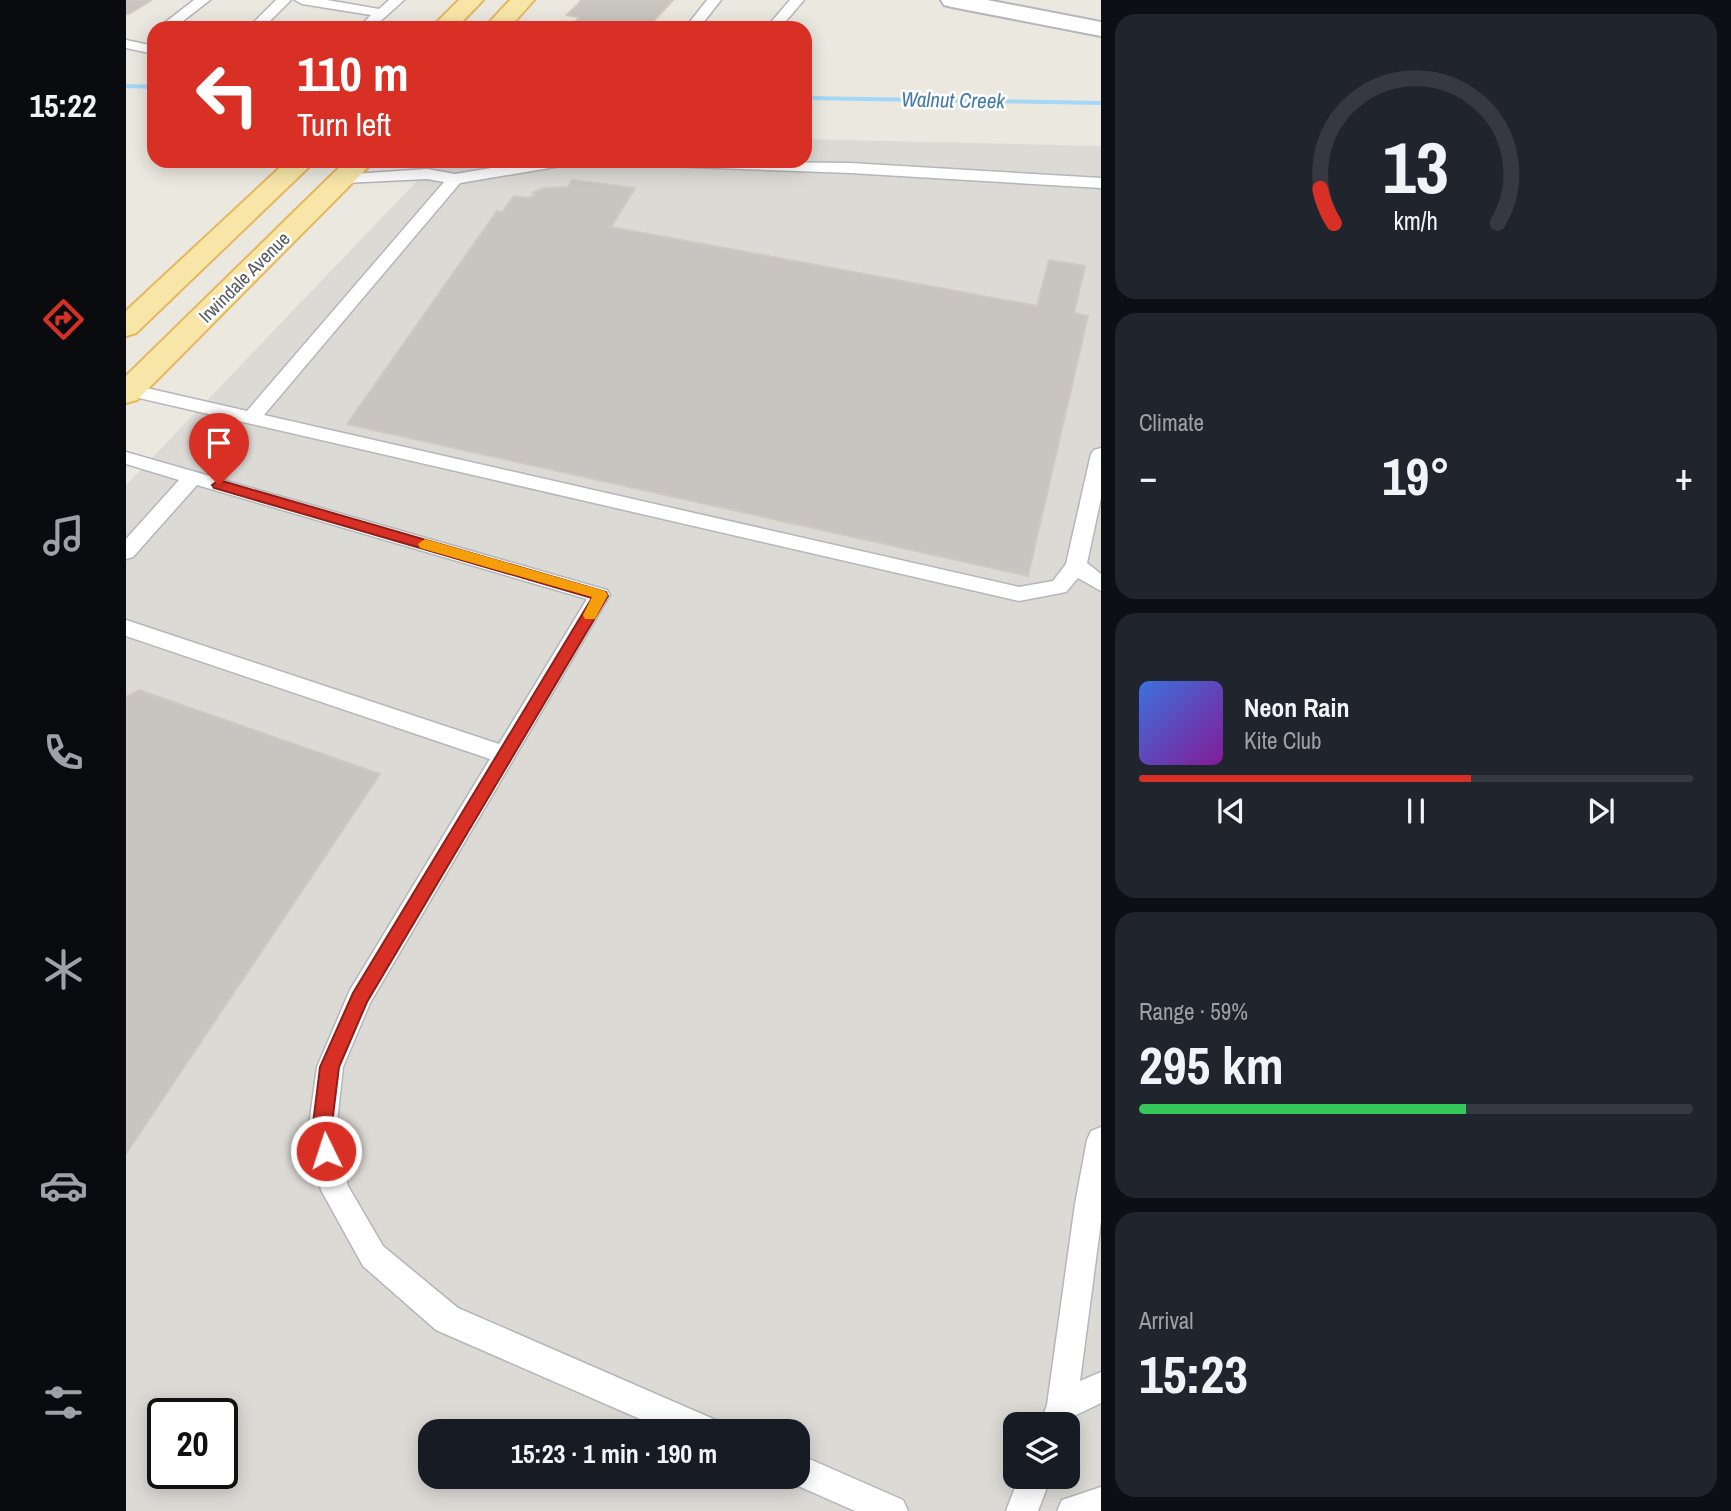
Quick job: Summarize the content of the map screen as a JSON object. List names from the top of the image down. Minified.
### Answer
{"streets":{"main road":["Irwindale Avenue"]},"water":["Walnut Creek"],"page":{"tabs":"15:22","turn":["110 m","Turn left"],"tile":["Climate",["Range · 59%","295 km"],["Arrival","15:23"]],"heat":["−","19°","+"],"song":["Neon Rain","Kite Club"],"limit":"20","trip":"15:23 · 1 min · 190 m","gauge":["13","km/h"]}}
